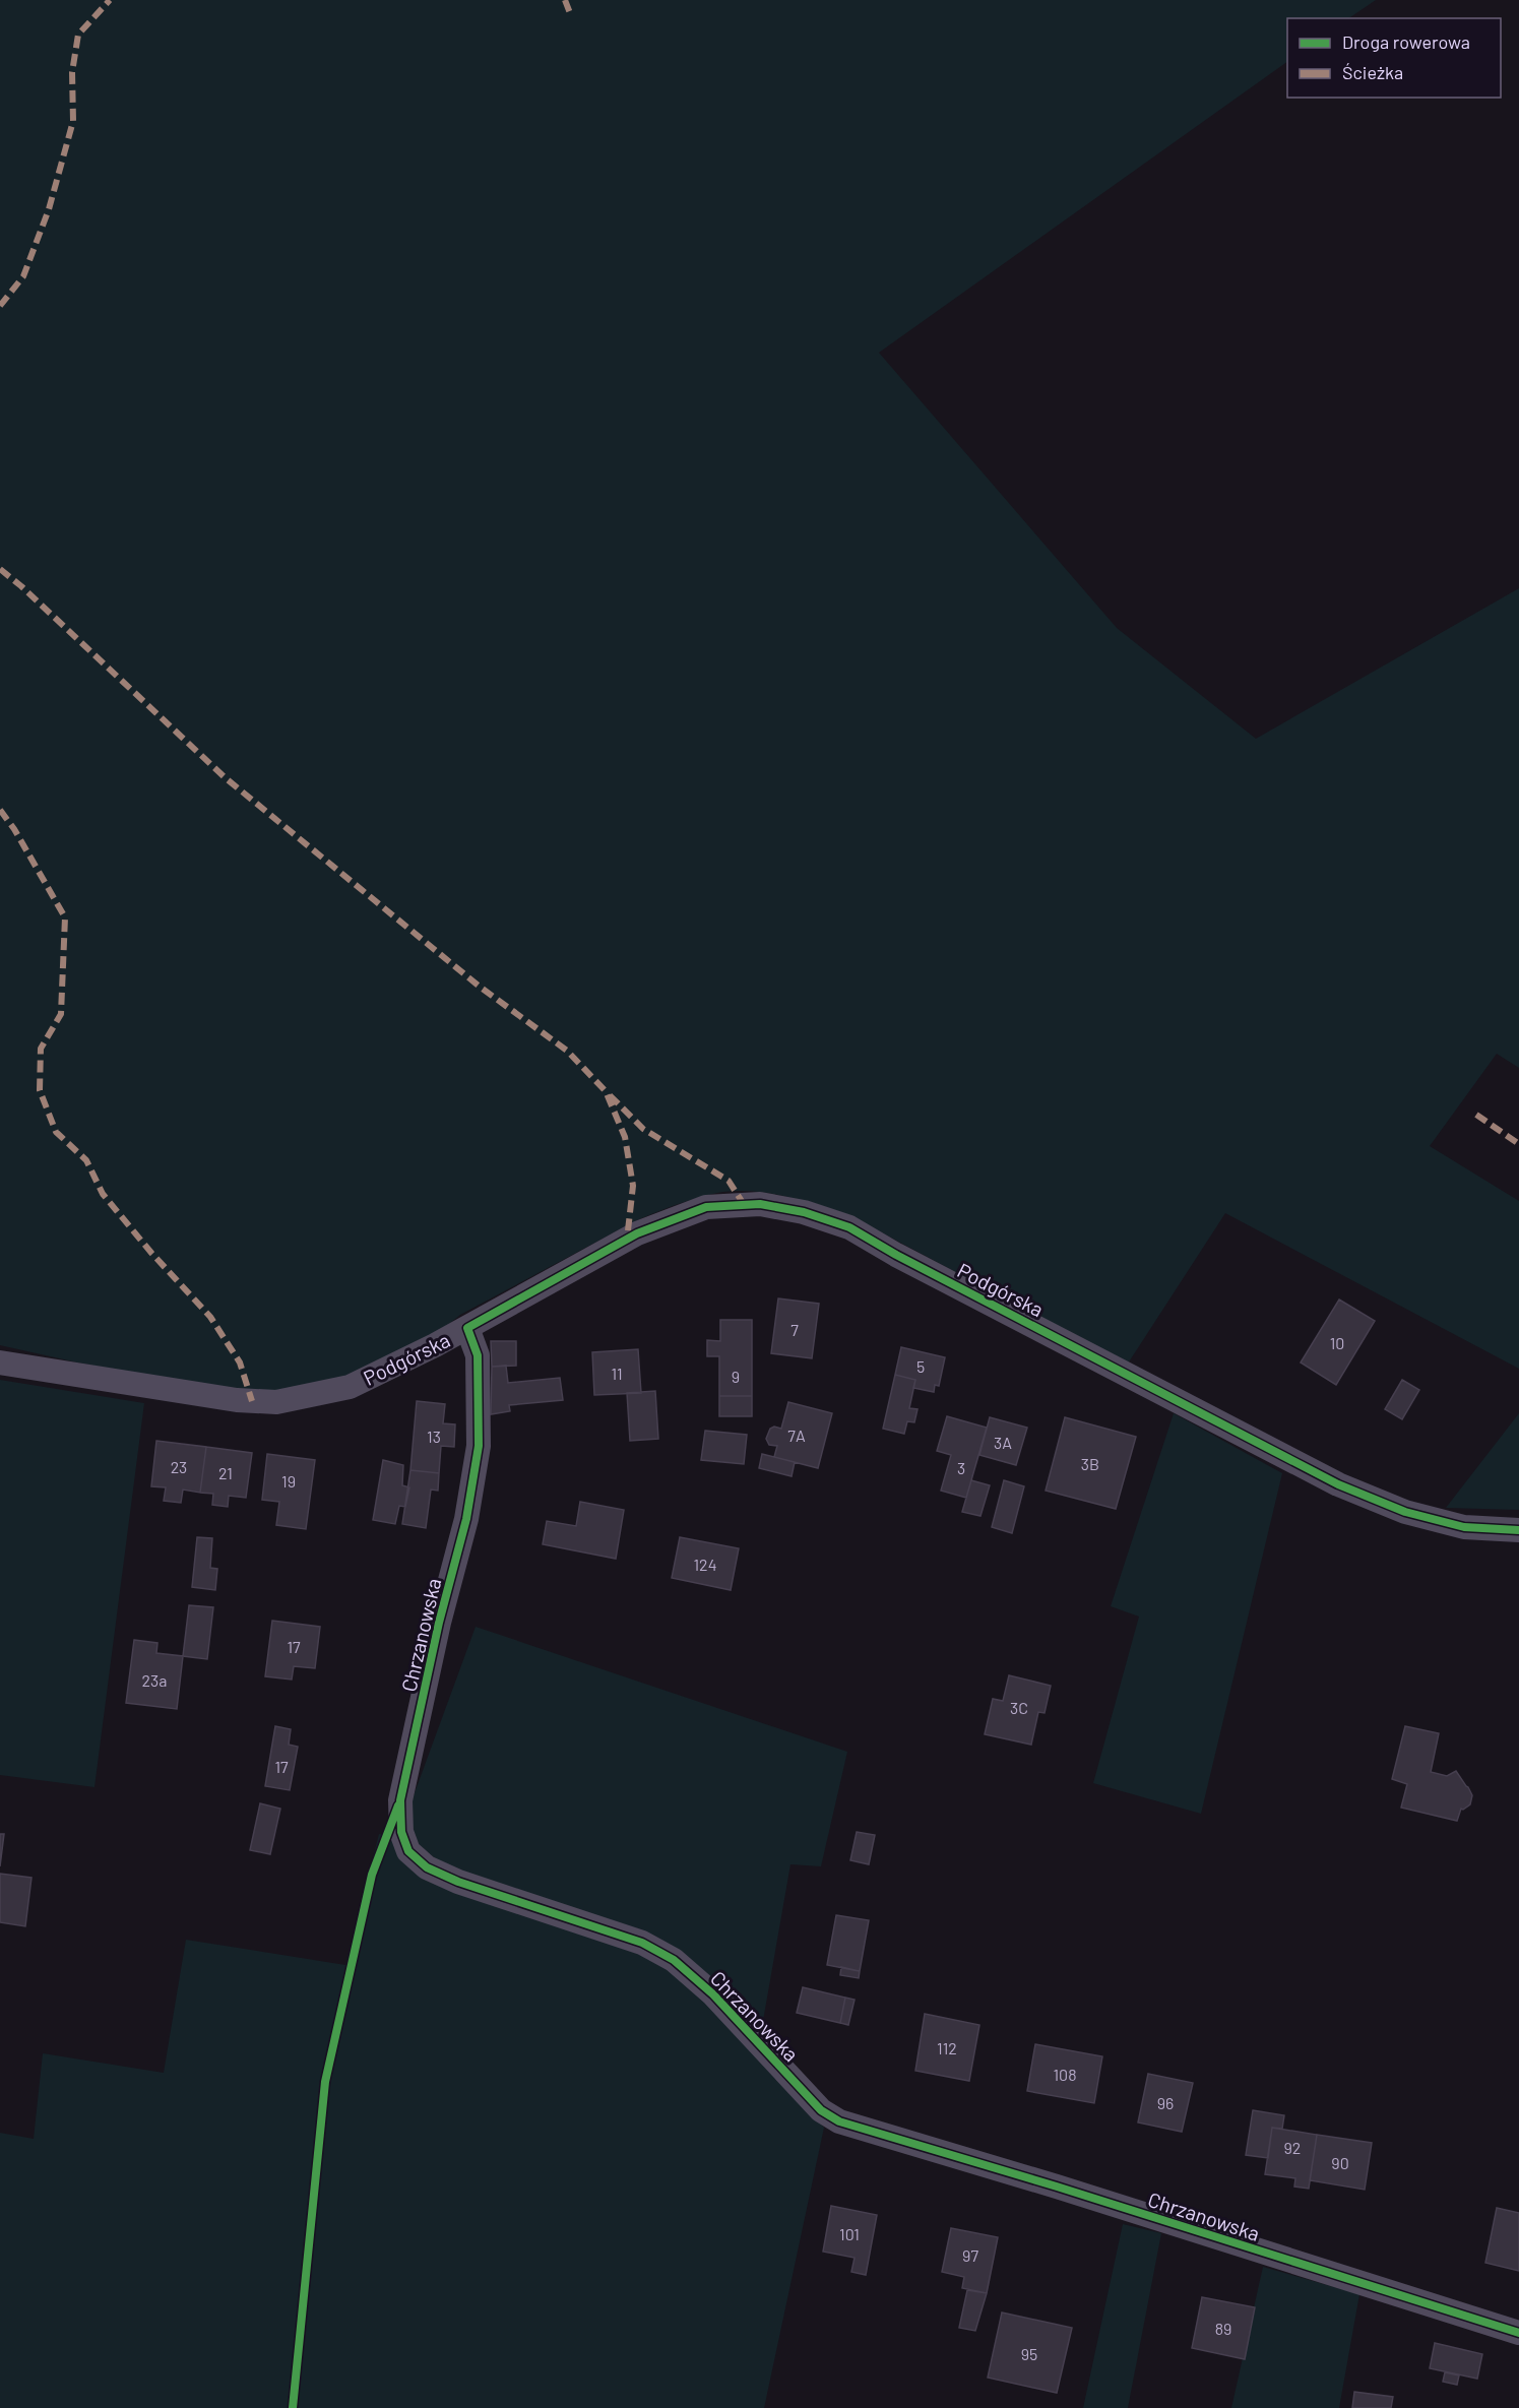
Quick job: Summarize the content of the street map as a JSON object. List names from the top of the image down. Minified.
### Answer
{"streets":{"street":["Podgórska","Chrzanowska"]},"crossings":[["Podgórska","Chrzanowska"]],"house_numbers":["7","10","5","11","9","7A","13","3A","3B","23","3","21","19","124","17","23a","3C","17","112","108","96","92","90","101","97","89","95"],"legend":["Droga rowerowa","Ścieżka"]}
